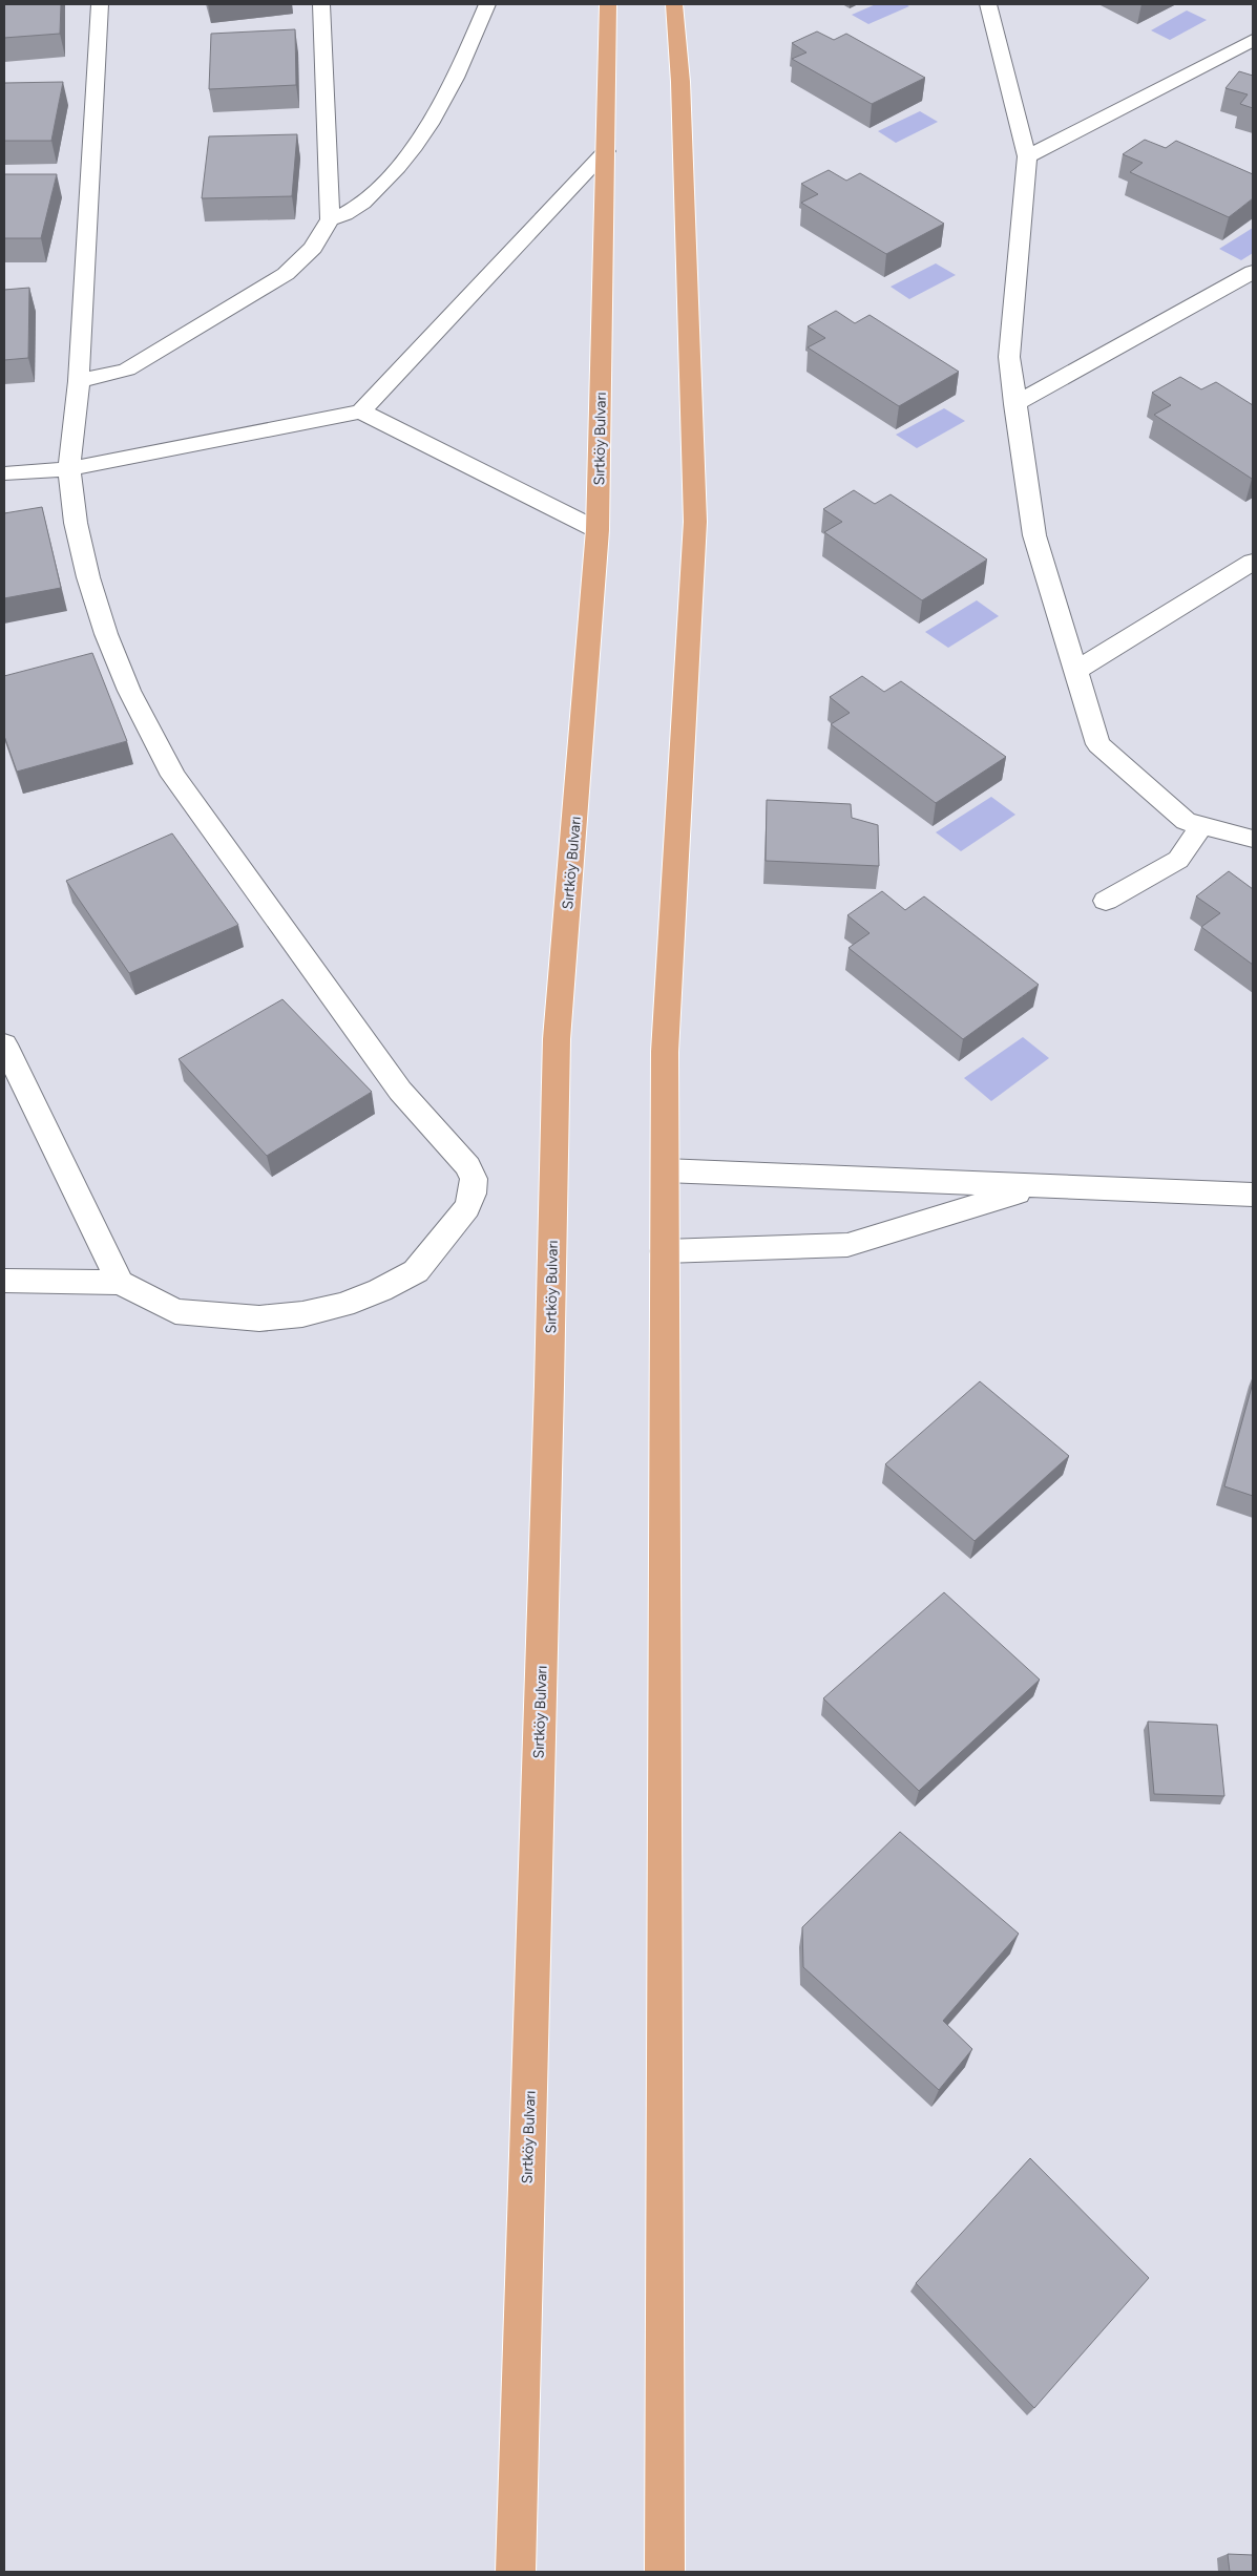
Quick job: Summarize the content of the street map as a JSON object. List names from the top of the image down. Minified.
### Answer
{"streets":{"main road":["Sırtköy Bulvarı"]}}
